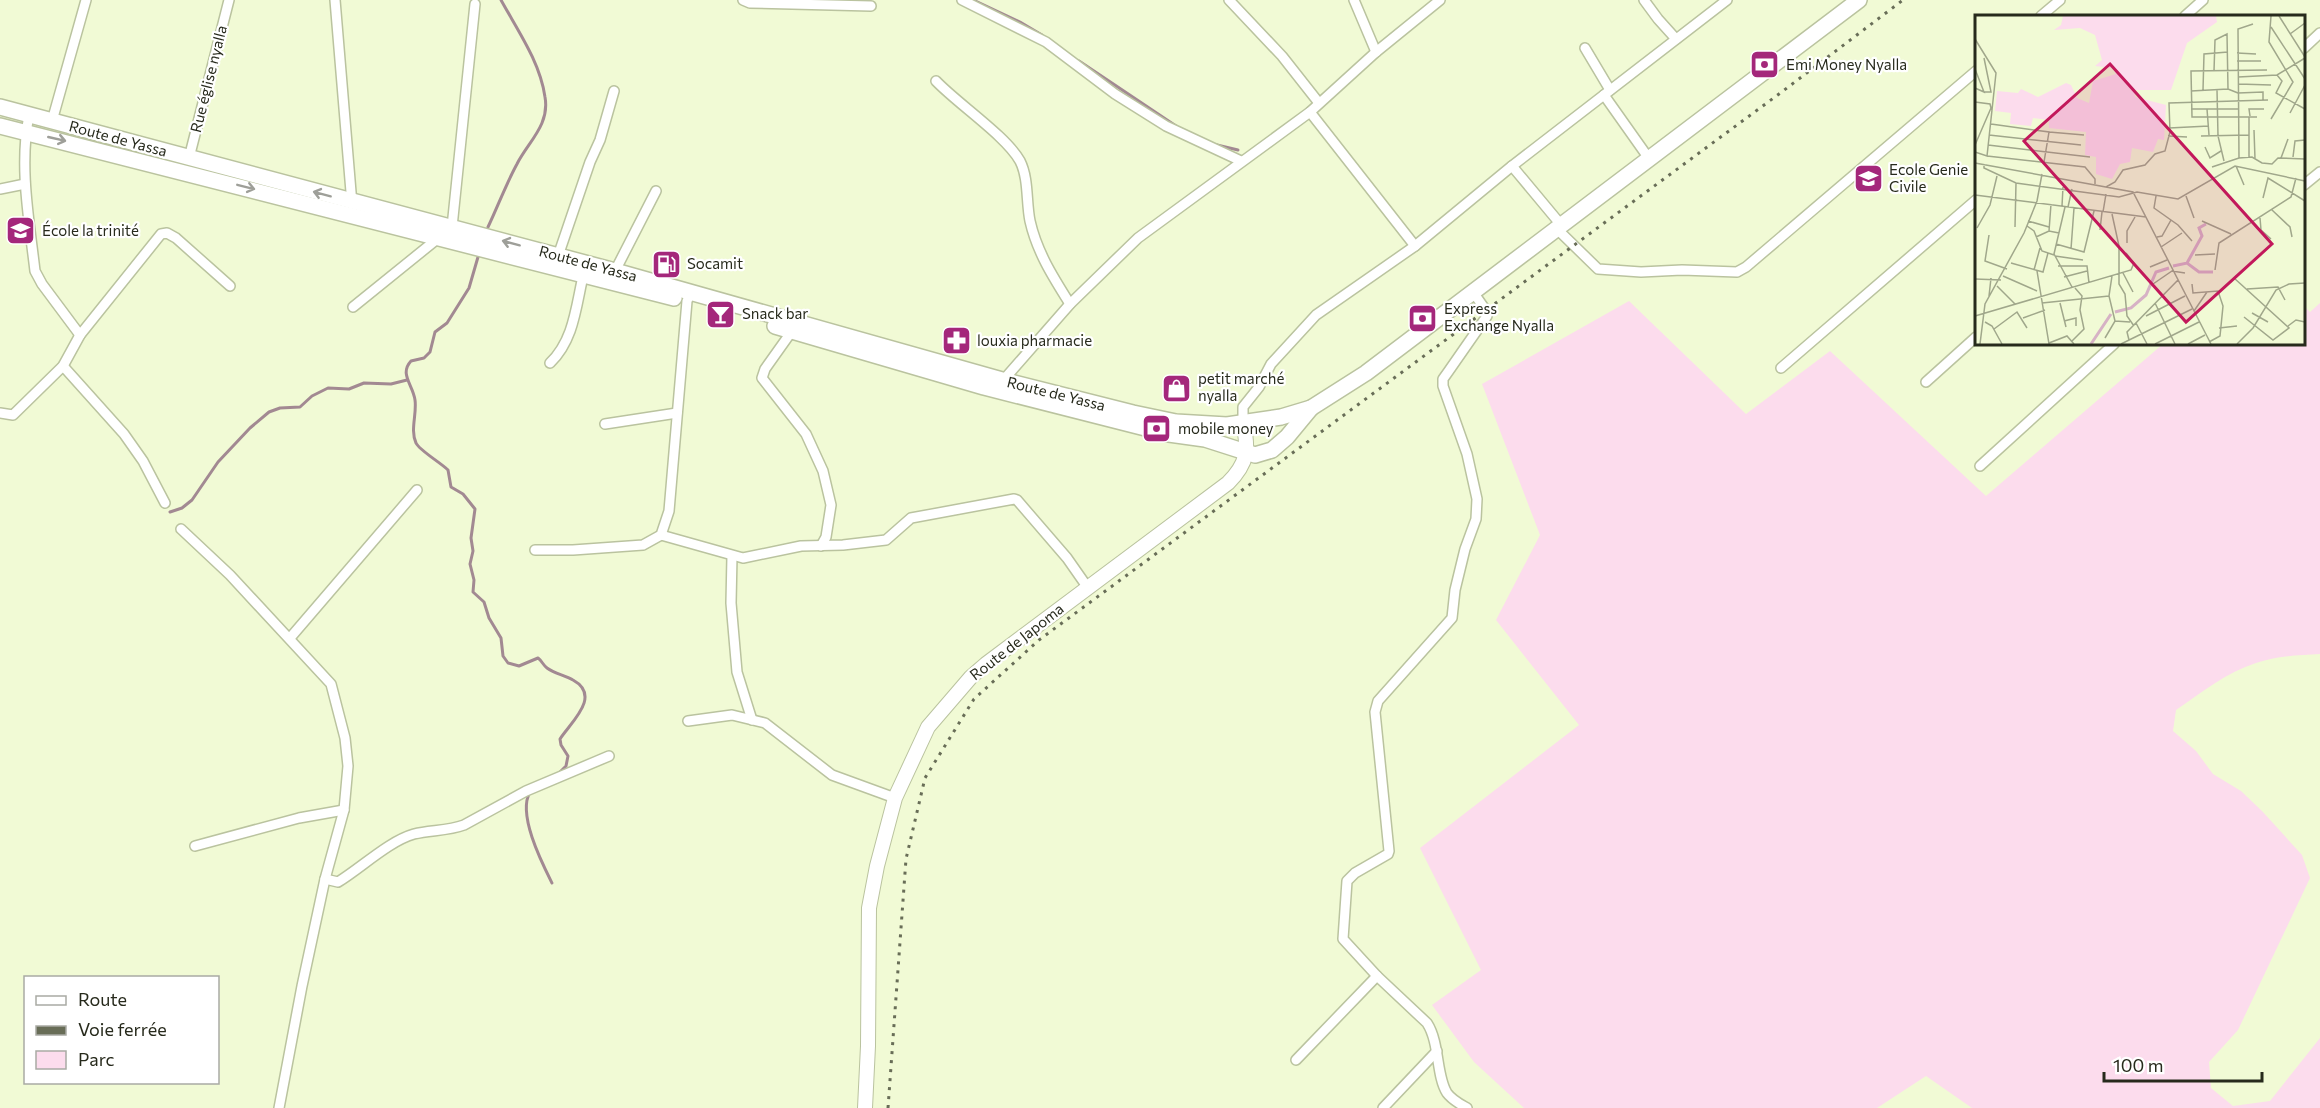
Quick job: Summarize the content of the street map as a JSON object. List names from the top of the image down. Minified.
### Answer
{"streets":{"main road":["Route de Yassa"],"street":["Rue église nyalla","Route de Japoma"]},"crossings":[["Rue église nyalla","Route de Yassa"]],"places":{"bank":["Emi Money Nyalla","Express Exchange Nyalla","mobile money"],"school or university":["Ecole Genie Civile","École la trinité"],"fuel station":["Socamit"],"bar":["Snack bar"],"pharmacy":["louxia pharmacie"],"shop":["petit marché nyalla"]},"legend":["Route","Voie ferrée","Parc"],"scale_bar":"100 m"}
